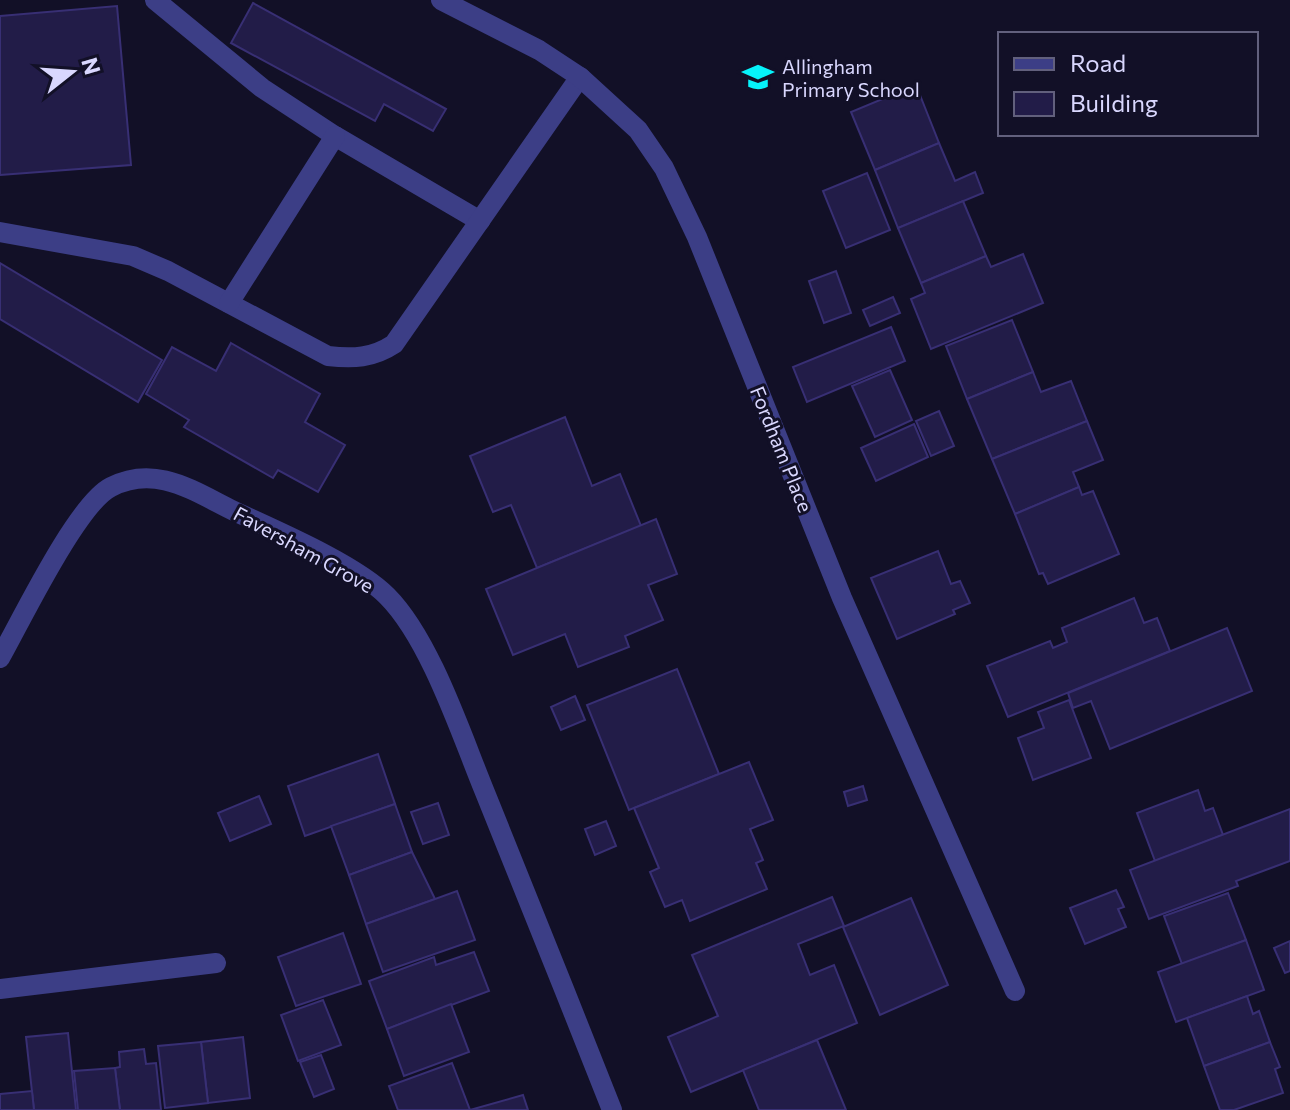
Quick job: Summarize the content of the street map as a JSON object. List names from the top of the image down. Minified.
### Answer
{"streets":{"street":["Fordham Place","Faversham Grove"]},"places":{"school or university":["Allingham Primary School"]},"legend":["Road","Building"],"north":"right"}
